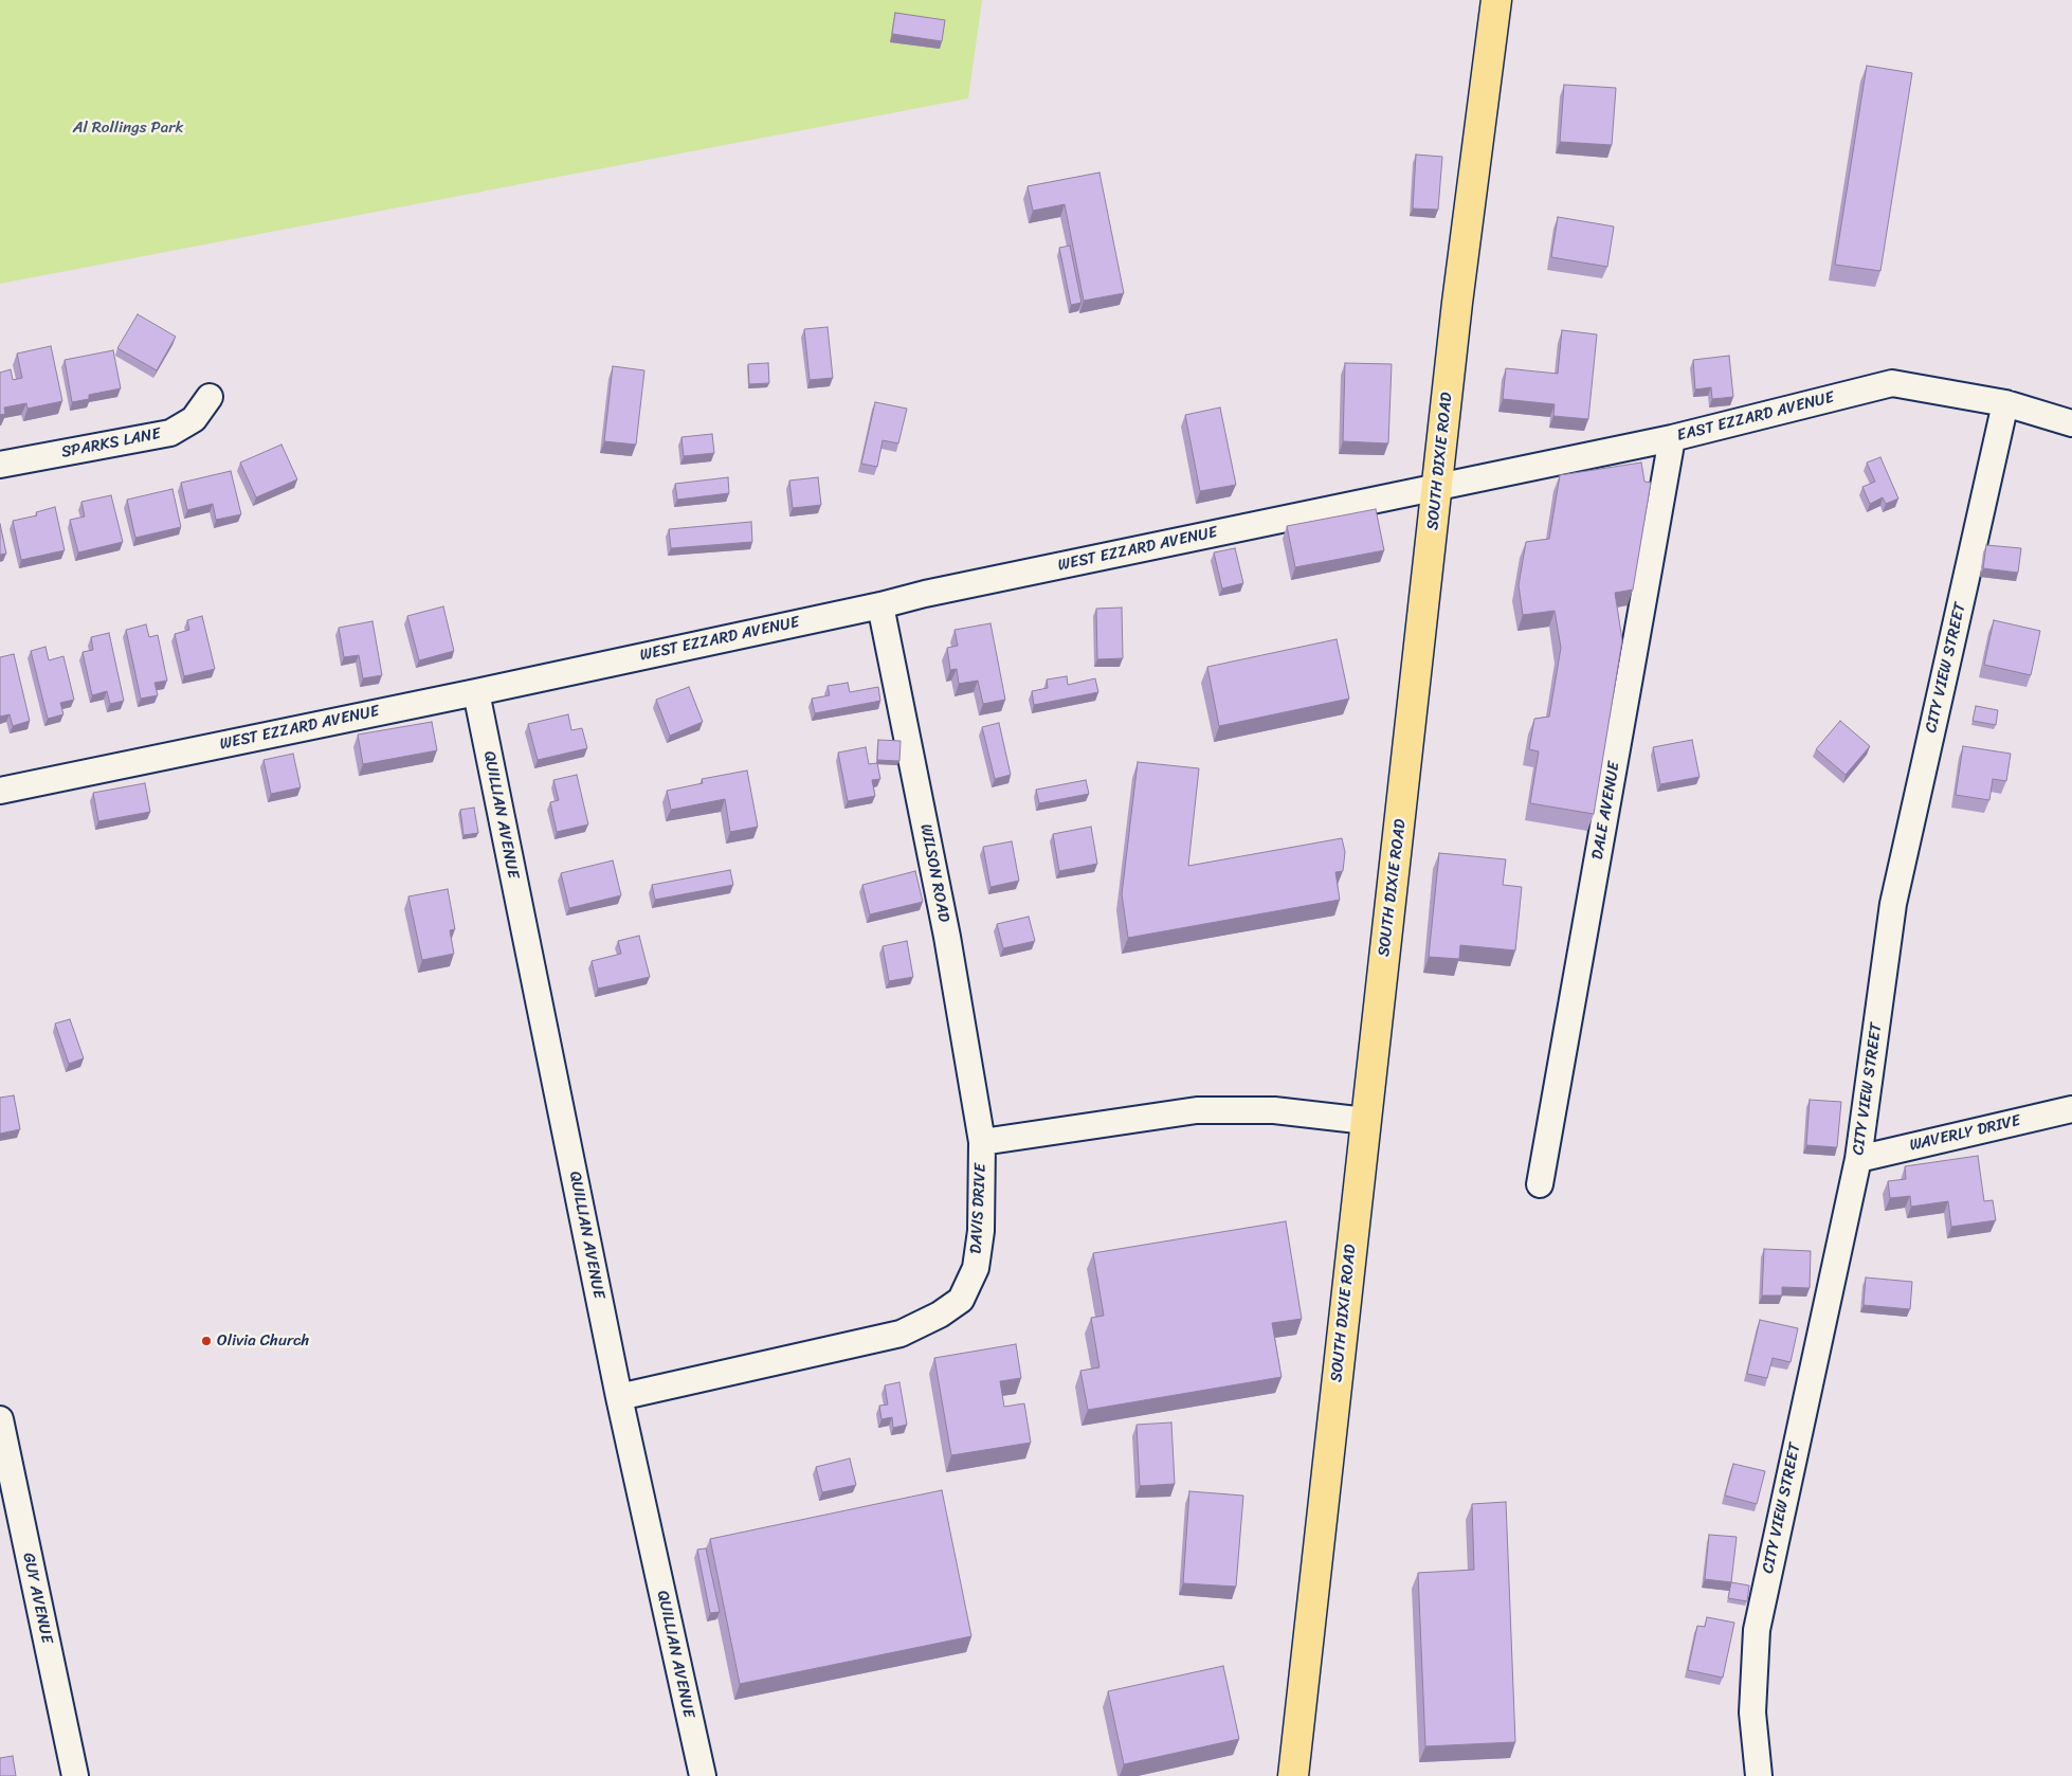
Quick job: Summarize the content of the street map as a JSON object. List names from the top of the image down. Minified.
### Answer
{"streets":{"main road":["SOUTH DIXIE ROAD"],"street":["EAST EZZARD AVENUE","SPARKS LANE","WEST EZZARD AVENUE","CITY VIEW STREET","DALE AVENUE","QUILLIAN AVENUE","WILSON ROAD","WAVERLY DRIVE","DAVIS DRIVE","GUY AVENUE"]},"crossings":[["EAST EZZARD AVENUE","SOUTH DIXIE ROAD"],["EAST EZZARD AVENUE","WEST EZZARD AVENUE"],["EAST EZZARD AVENUE","CITY VIEW STREET"],["EAST EZZARD AVENUE","DALE AVENUE"],["SOUTH DIXIE ROAD","WEST EZZARD AVENUE"],["SOUTH DIXIE ROAD","DAVIS DRIVE"],["WEST EZZARD AVENUE","QUILLIAN AVENUE"],["WEST EZZARD AVENUE","WILSON ROAD"],["CITY VIEW STREET","WAVERLY DRIVE"],["QUILLIAN AVENUE","DAVIS DRIVE"],["WILSON ROAD","DAVIS DRIVE"]],"parks":["Al Rollings Park"],"places":["Olivia Church"]}
